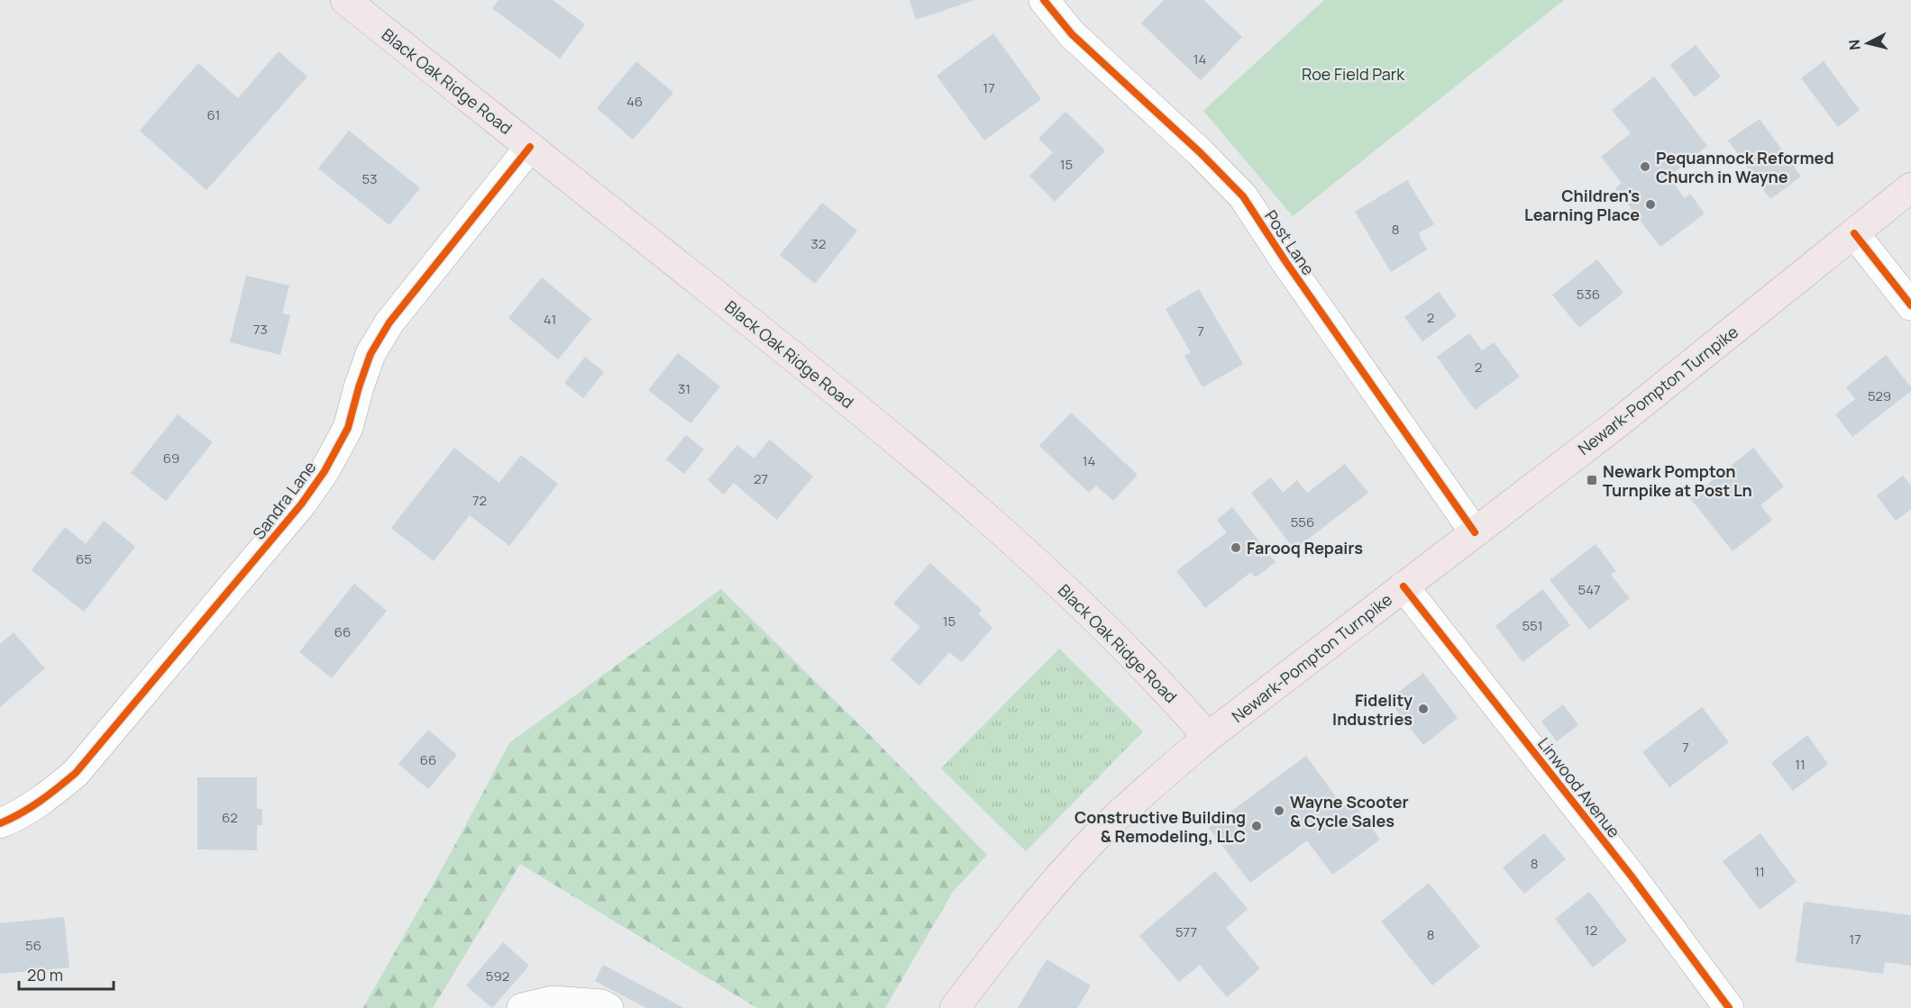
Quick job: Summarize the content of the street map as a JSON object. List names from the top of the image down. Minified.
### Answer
{"streets":{"main road":["Black Oak Ridge Road","Newark-Pompton Turnpike"],"street":["Post Lane","Sandra Lane","Linwood Avenue"]},"crossings":[["Black Oak Ridge Road","Newark-Pompton Turnpike"],["Black Oak Ridge Road","Sandra Lane"],["Post Lane","Newark-Pompton Turnpike"],["Newark-Pompton Turnpike","Linwood Avenue"]],"parks":["Roe Field Park"],"places":{"other":["Pequannock Reformed Church in Wayne","Children's Learning Place","Farooq Repairs","Fidelity Industries","Wayne Scooter & Cycle Sales","Constructive Building & Remodeling, LLC"],"transit":["Newark Pompton Turnpike at Post Ln"]},"house_numbers":["14","17","46","61","15","53","8","32","536","2","41","73","7","2","31","529","69","14","27","72","556","65","547","15","551","66","7","66","11","62","8","11","12","577","8","17","56","592"],"scale_bar":"20 m","north":"left"}
